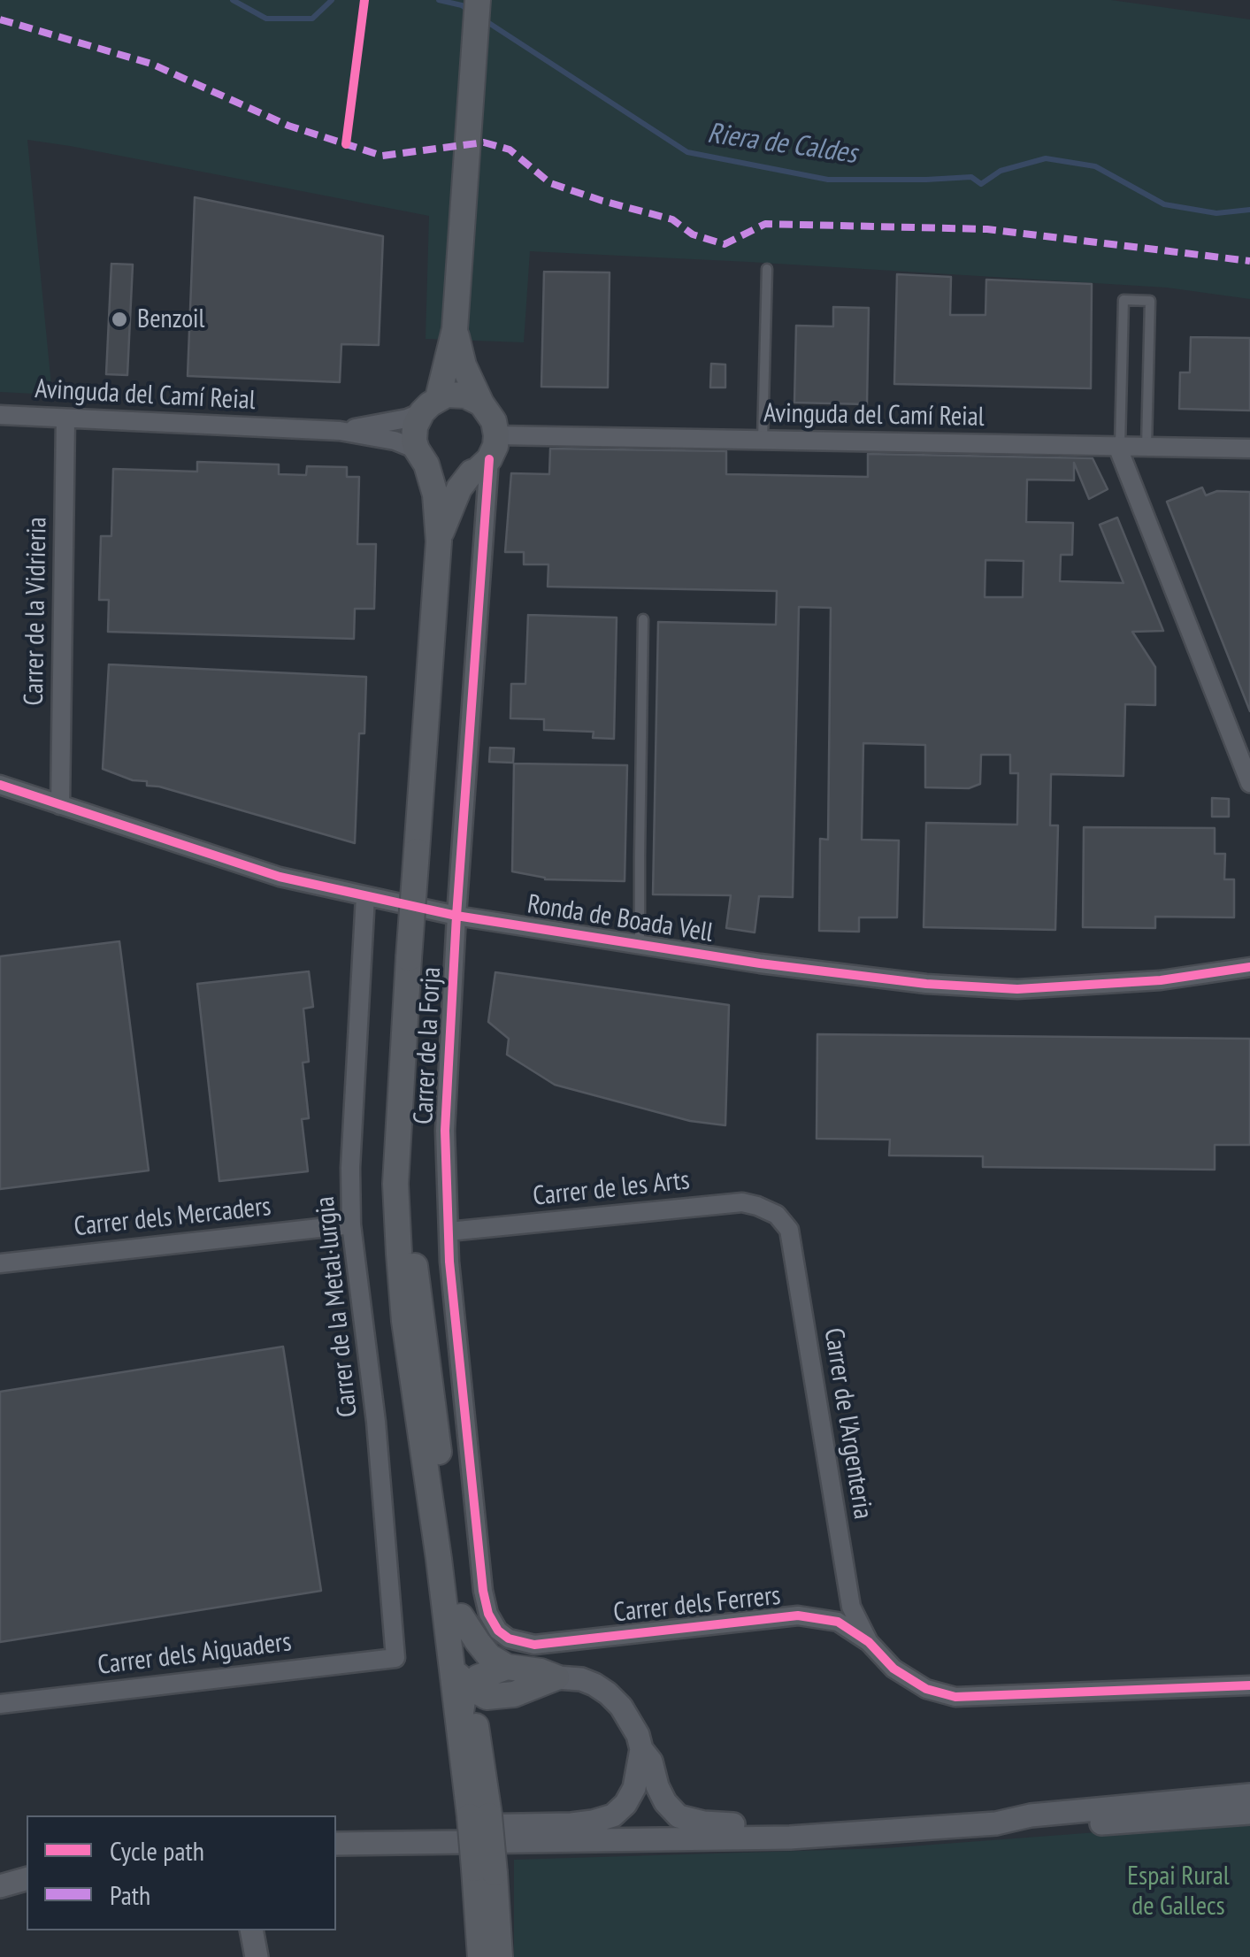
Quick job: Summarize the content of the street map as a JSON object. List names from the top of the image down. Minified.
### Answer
{"streets":{"street":["Avinguda del Camí Reial","Carrer de la Vidrieria","Ronda de Boada Vell","Carrer de la Forja","Carrer de les Arts","Carrer dels Mercaders","Carrer de la Metal·lurgia","Carrer de l'Argenteria","Carrer dels Ferrers","Carrer dels Aiguaders"]},"crossings":[["Avinguda del Camí Reial","Carrer de la Vidrieria"],["Avinguda del Camí Reial","Carrer de la Forja"],["Carrer de la Vidrieria","Ronda de Boada Vell"],["Ronda de Boada Vell","Carrer de la Forja"],["Ronda de Boada Vell","Carrer de la Metal·lurgia"],["Carrer de la Forja","Carrer de les Arts"],["Carrer de la Forja","Carrer dels Ferrers"],["Carrer de les Arts","Carrer de l'Argenteria"],["Carrer dels Mercaders","Carrer de la Metal·lurgia"],["Carrer de la Metal·lurgia","Carrer dels Aiguaders"],["Carrer de l'Argenteria","Carrer dels Ferrers"]],"water":["Riera de Caldes"],"parks":["Espai Rural de Gallecs"],"places":["Benzoil"],"legend":["Cycle path","Path"]}
